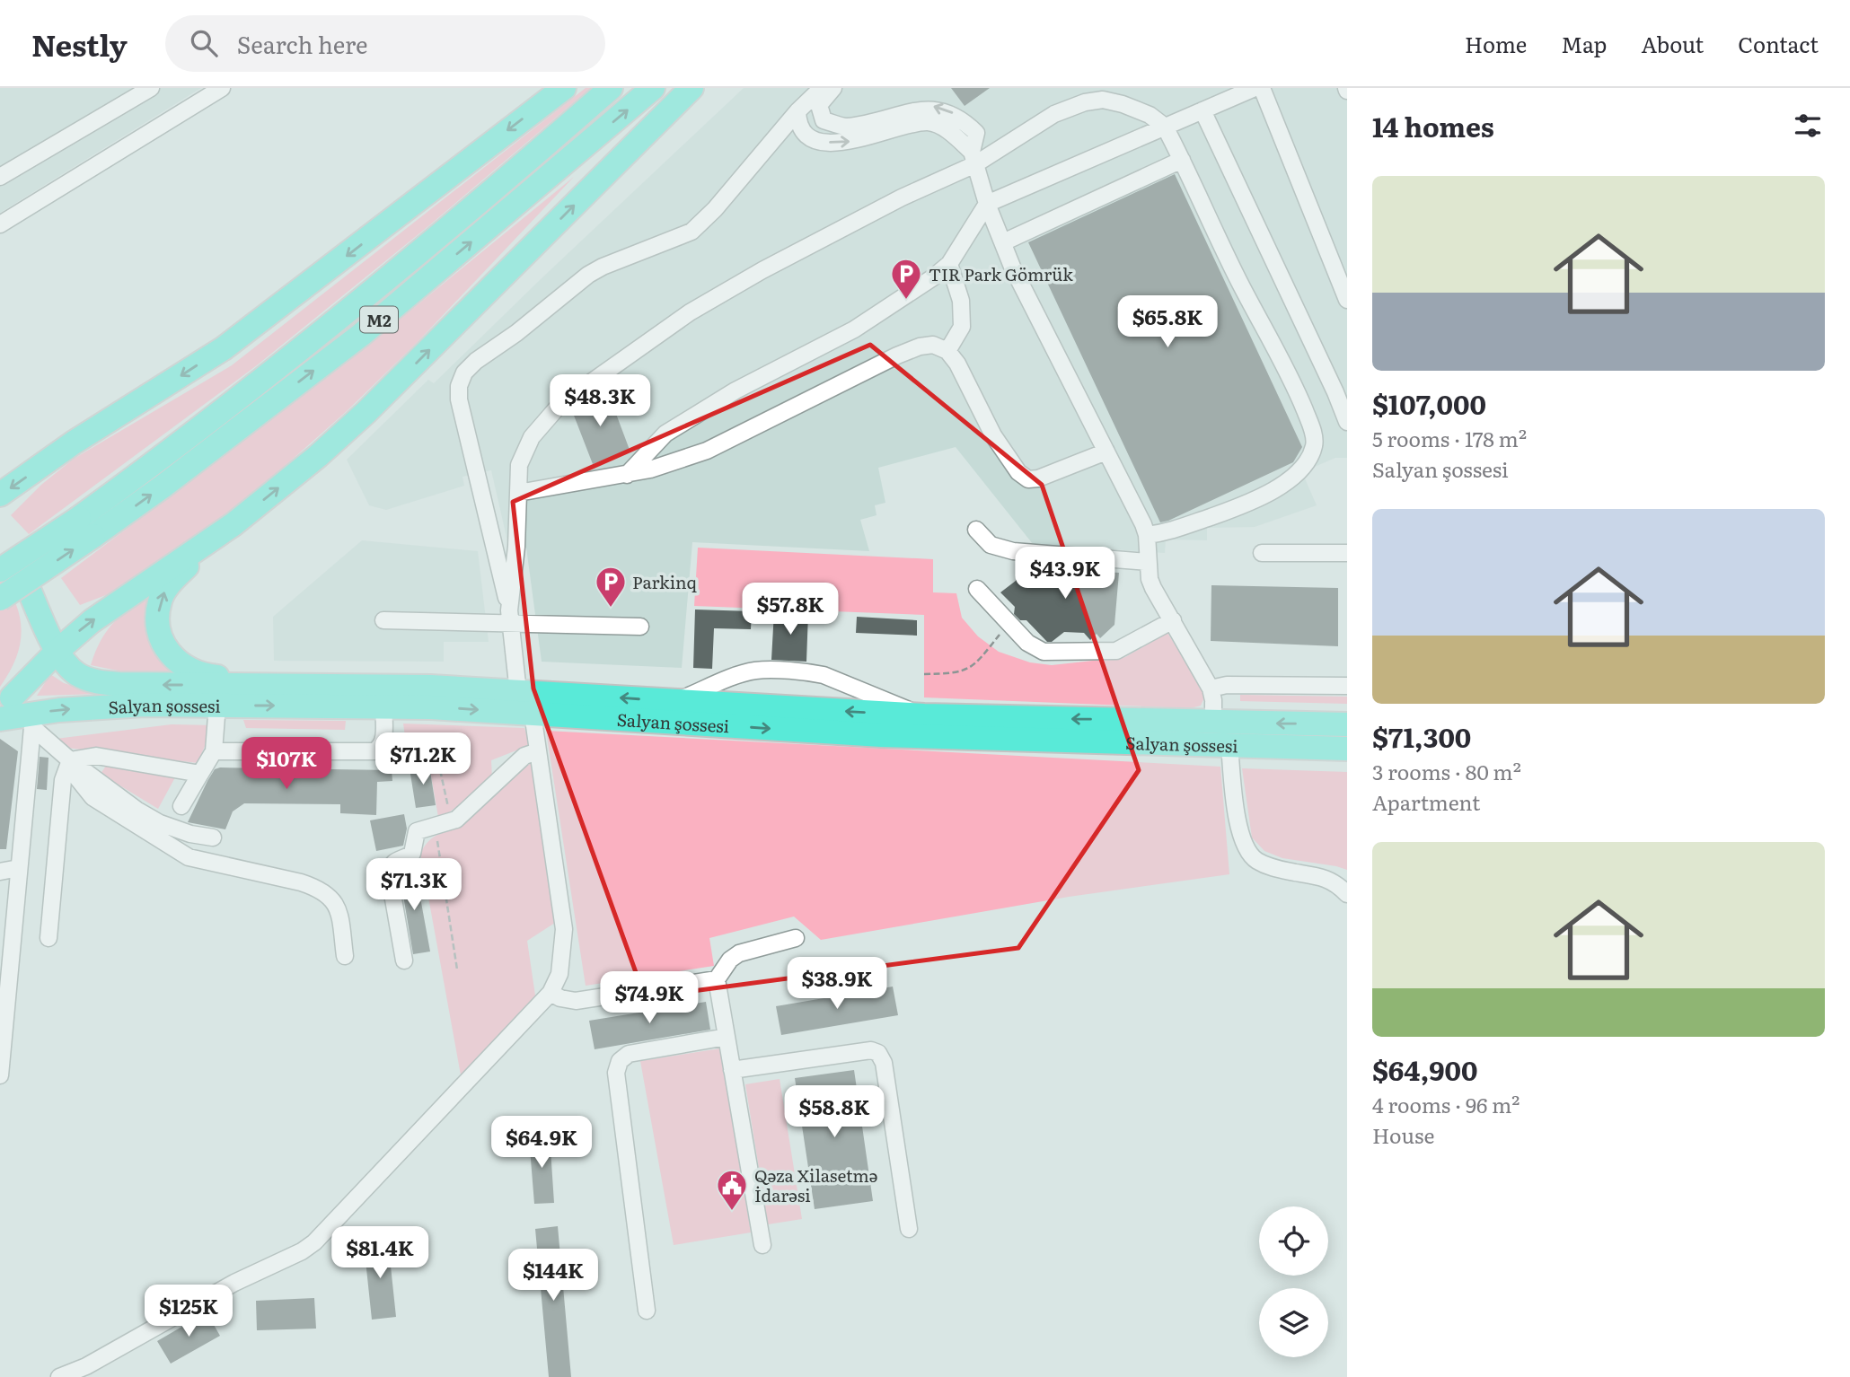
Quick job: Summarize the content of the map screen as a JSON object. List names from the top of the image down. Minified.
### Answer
{"streets":{"highway":["M2","Salyan şossesi"]},"places":{"parking":["TIR Park Gömrük","Parkinq"],"public building":["Qəza Xilasetmə İdarəsi"]},"page":{"header":"Nestly","search":"Search here","nav":["Home","Map","About","Contact"],"heading":"14 homes","list":[{"name":"$107,000","note":"5 rooms · 178 m² · Salyan şossesi"},{"name":"$71,300","note":"3 rooms · 80 m² · Apartment"},{"name":"$64,900","note":"4 rooms · 96 m² · House"}],"price":["$65.8K","$48.3K","$43.9K","$57.8K","$71.2K","$107K","$71.3K","$38.9K","$74.9K","$58.8K","$64.9K","$81.4K","$144K","$125K"]}}
